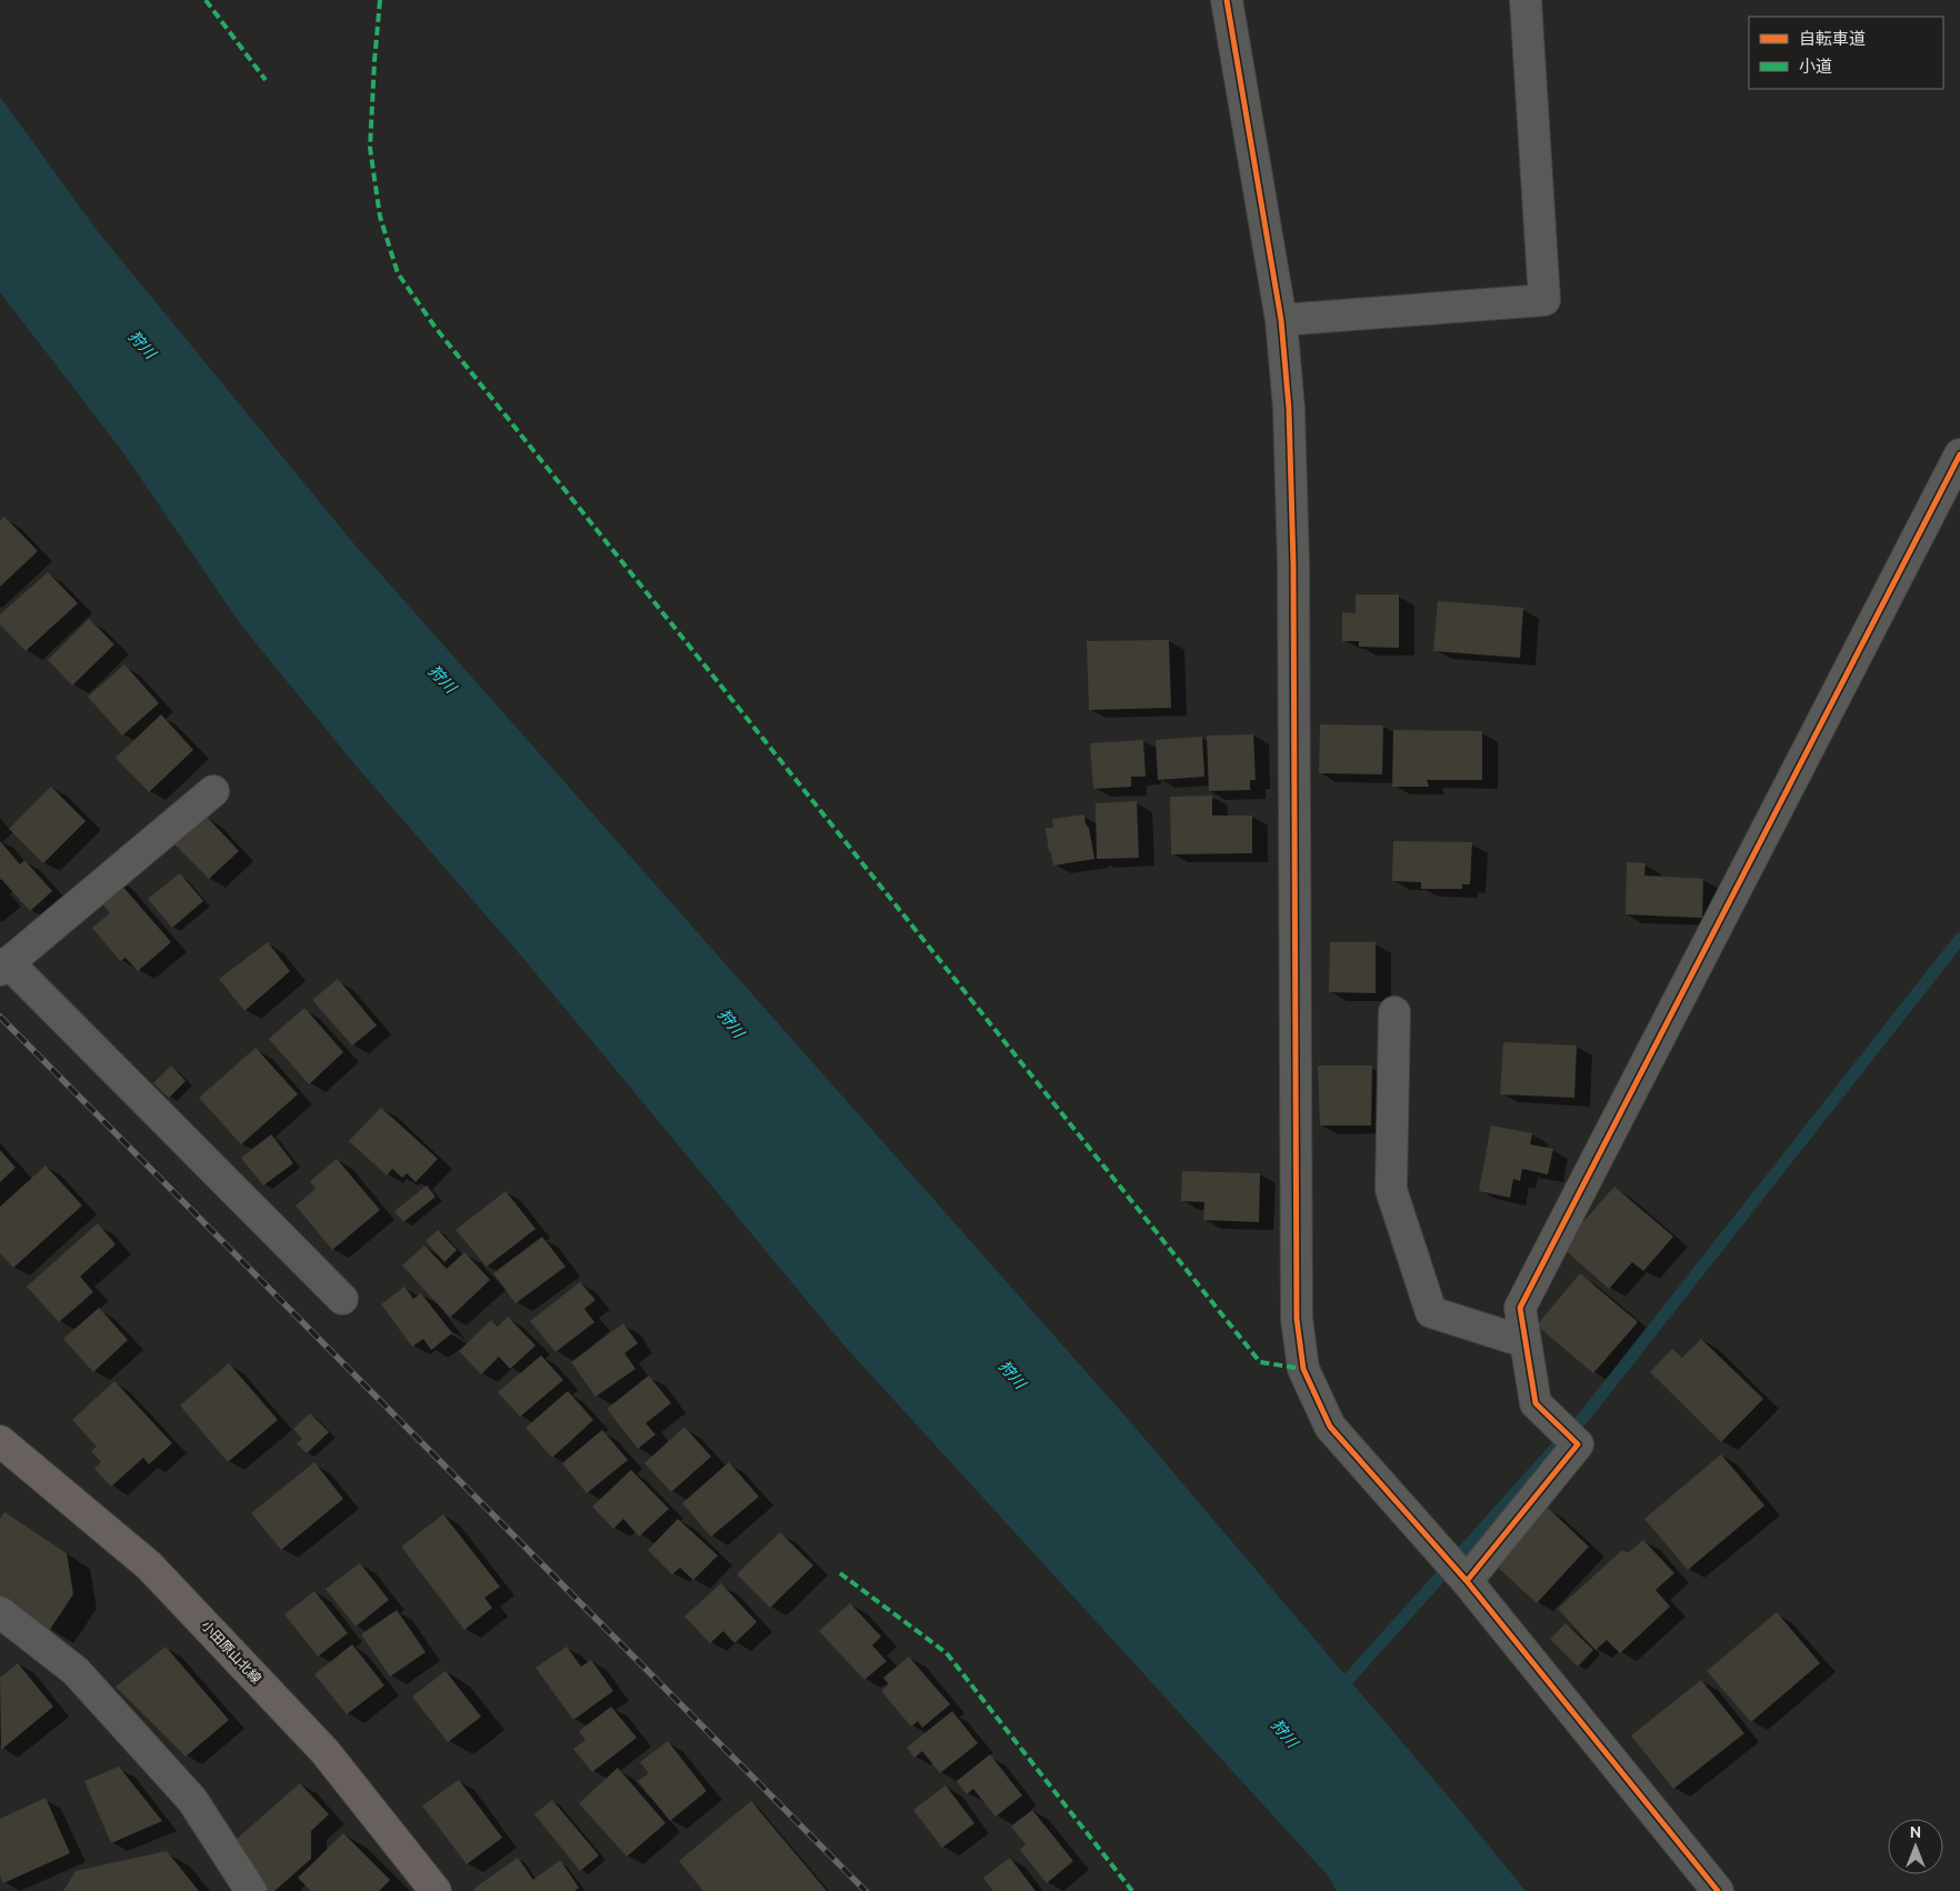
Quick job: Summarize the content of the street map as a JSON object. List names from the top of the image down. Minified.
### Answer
{"streets":{"main road":["小田原山北線"]},"water":["狩川"],"legend":["自転車道","小道"],"north":"top"}
